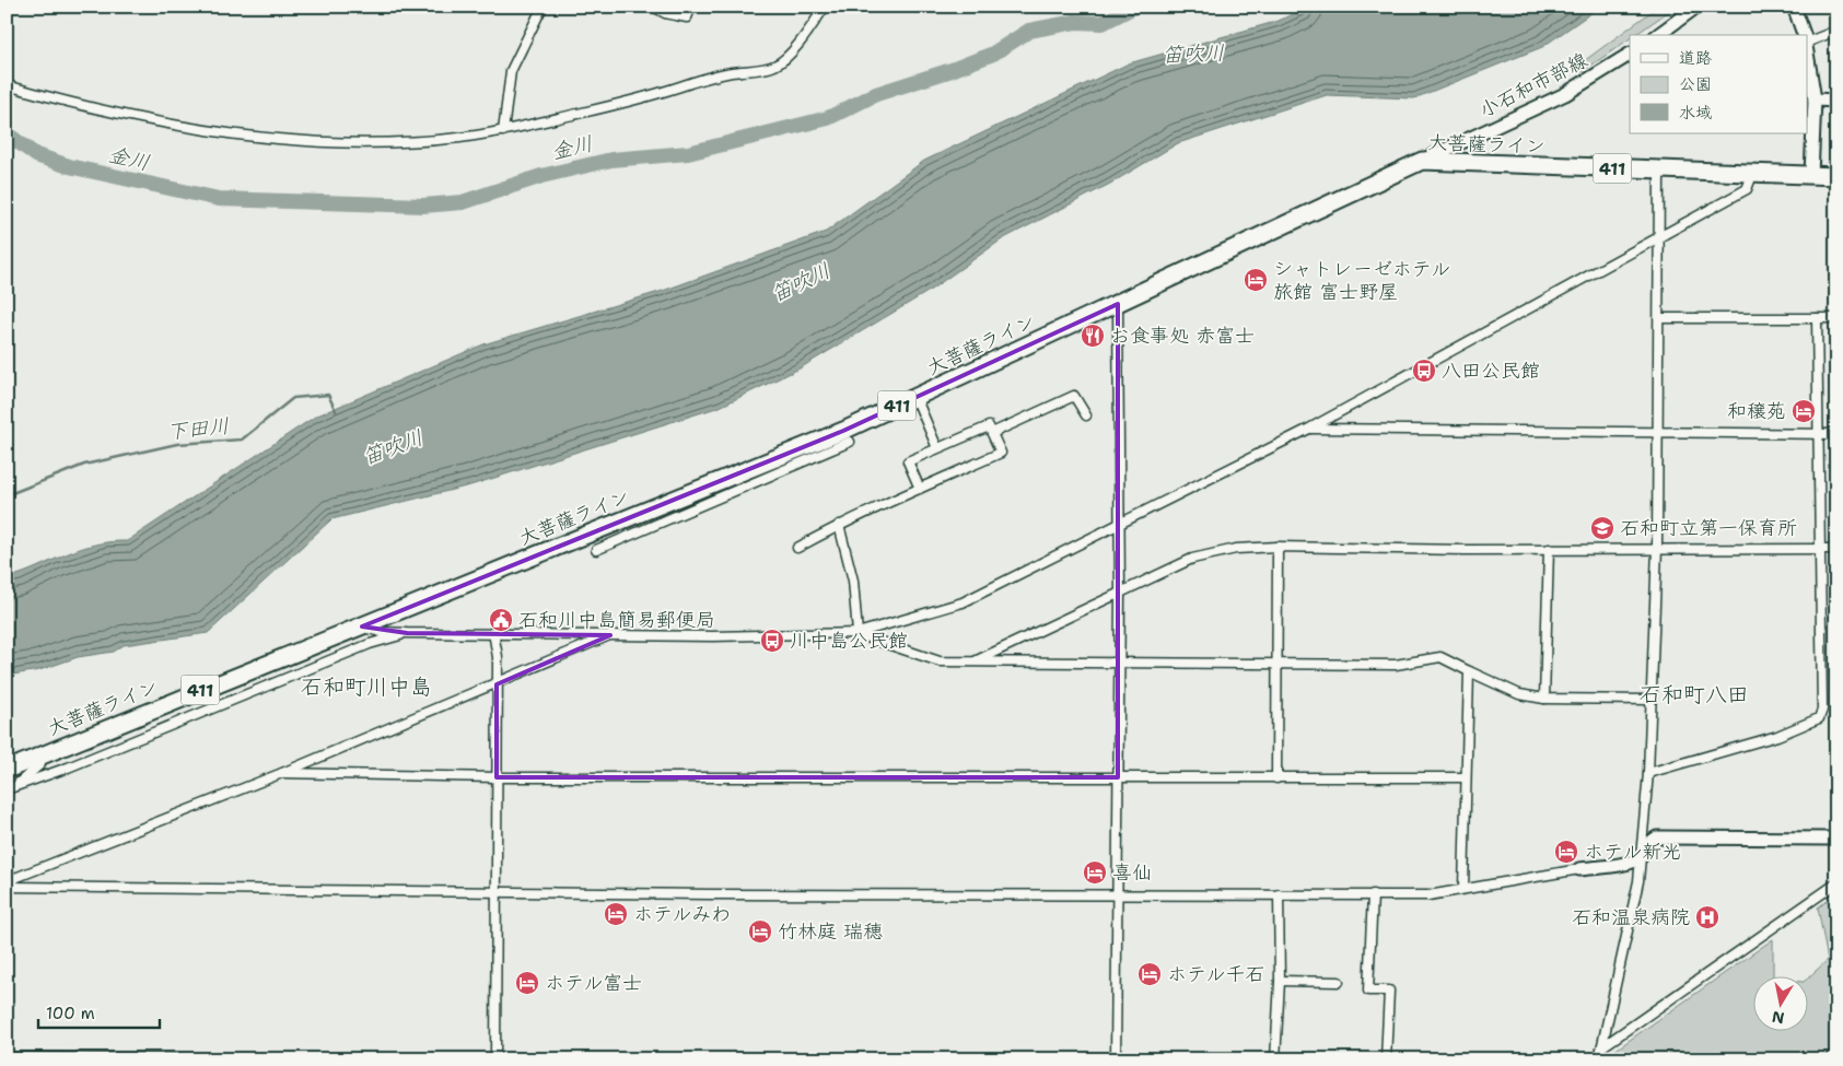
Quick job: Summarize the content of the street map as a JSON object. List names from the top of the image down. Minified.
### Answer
{"streets":{"highway":["大菩薩ライン","411"],"main road":["小石和市部線"]},"crossings":[["小石和市部線","大菩薩ライン"],["大菩薩ライン","411"]],"districts":["石和町川中島","石和町八田"],"water":["笛吹川","金川","下田川"],"places":{"hotel":["シャトレーゼホテル 旅館 富士野屋","和穣苑","ホテル新光","喜仙","ホテルみわ","竹林庭 瑞穂","ホテル千石","ホテル富士"],"restaurant":["お食事処 赤富士"],"bus stop":["八田公民館","川中島公民館"],"school or university":["石和町立第一保育所"],"public building":["石和川中島簡易郵便局"],"hospital":["石和温泉病院"]},"legend":["道路","公園","水域"],"scale_bar":"100 m","north":"bottom"}
